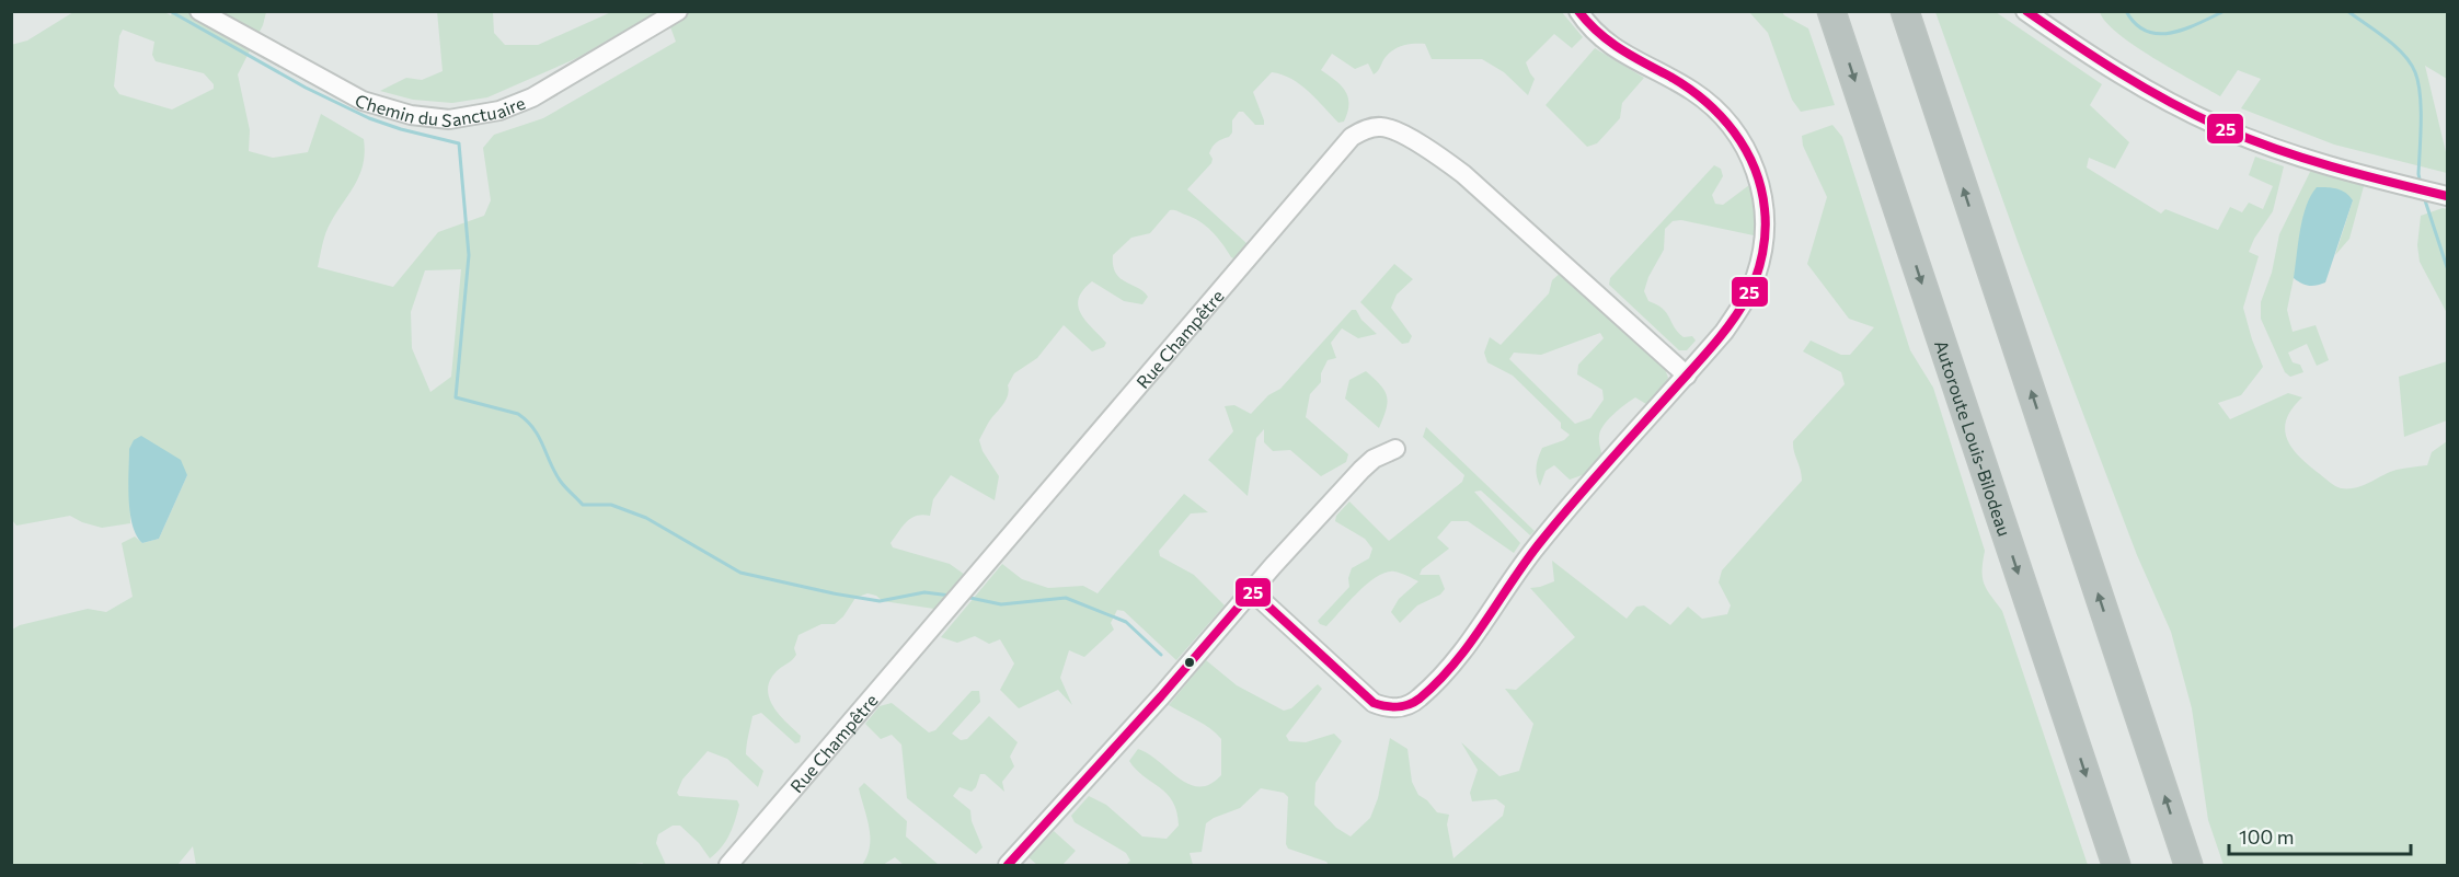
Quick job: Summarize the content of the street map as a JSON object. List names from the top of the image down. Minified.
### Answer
{"streets":{"highway":["Autoroute Louis-Bilodeau"],"street":["Chemin du Sanctuaire","Rue Champêtre"]},"lines":["transit line 25"],"scale_bar":"100 m"}
